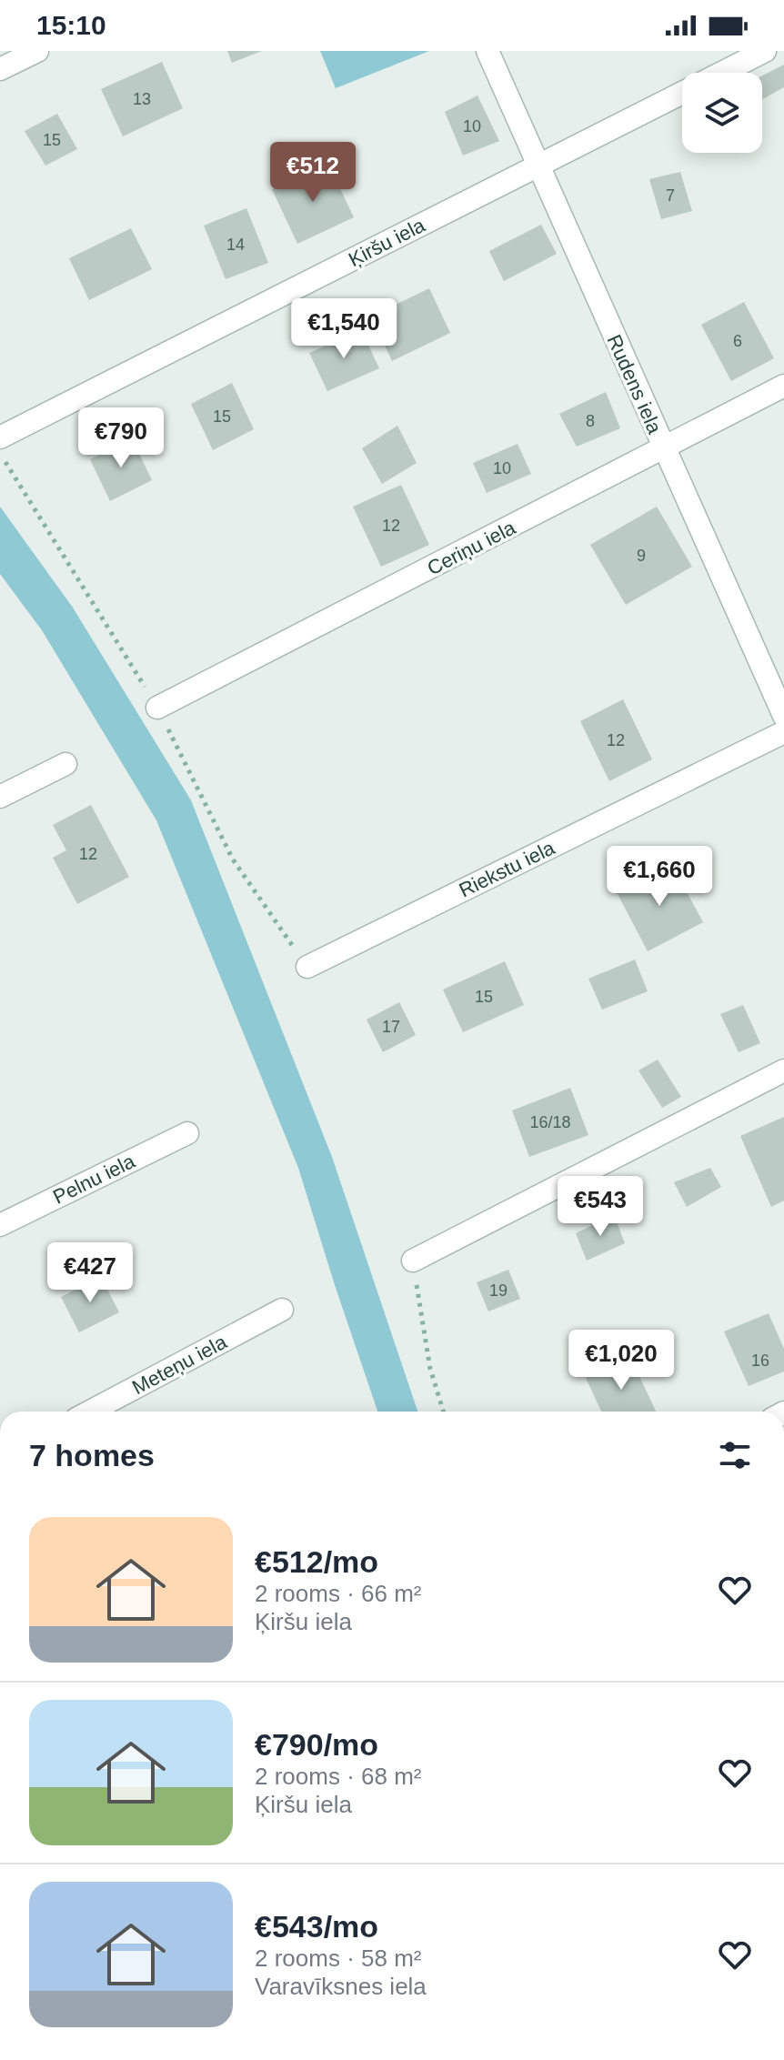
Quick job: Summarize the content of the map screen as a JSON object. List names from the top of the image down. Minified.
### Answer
{"streets":{"street":["Ķiršu iela","Rudens iela","Ceriņu iela","Riekstu iela","Pelnu iela","Meteņu iela"]},"crossings":[["Ķiršu iela","Rudens iela"],["Rudens iela","Ceriņu iela"]],"house_numbers":["13","10","15","7","14","6","15","8","10","12","9","12","12","15","17","16/18","19","16"],"page":{"status":"15:10","price":["€512","€1,540","€790","€1,660","€543","€427","€1,020"],"heading":"7 homes","list":[{"name":"€512/mo","note":"2 rooms · 66 m² · Ķiršu iela"},{"name":"€790/mo","note":"2 rooms · 68 m² · Ķiršu iela"},{"name":"€543/mo","note":"2 rooms · 58 m² · Varavīksnes iela"}]}}
